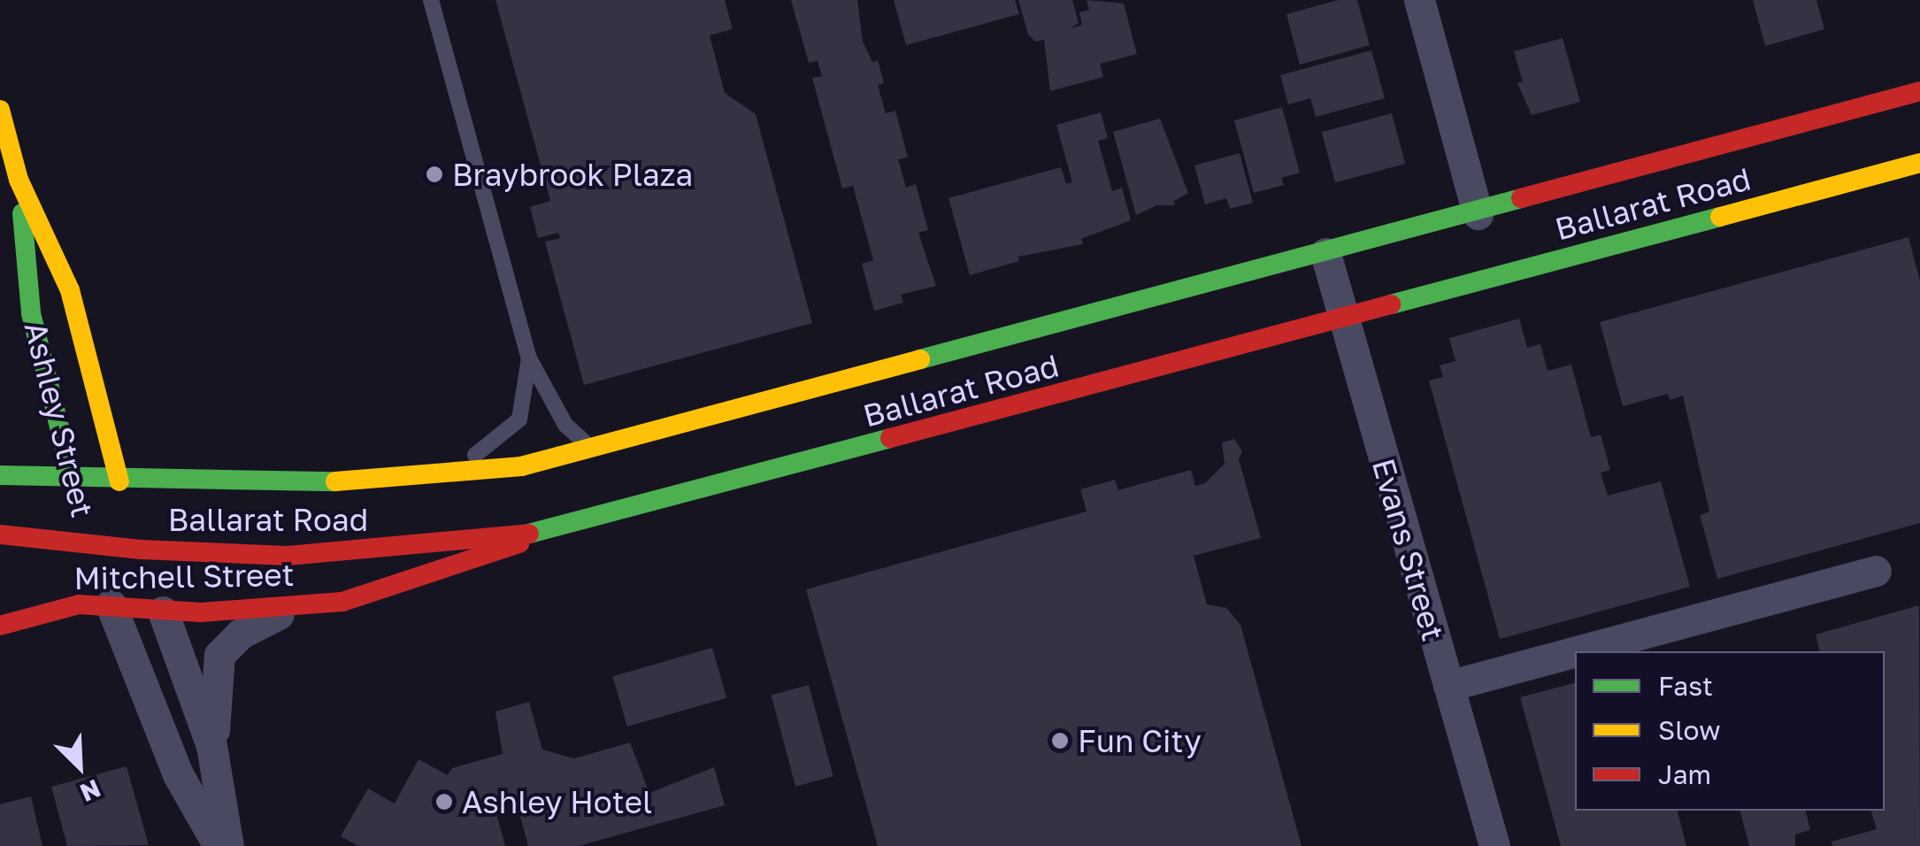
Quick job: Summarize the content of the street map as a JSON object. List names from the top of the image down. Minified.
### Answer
{"streets":{"main road":["Ballarat Road","Ashley Street","Mitchell Street"],"street":["Evans Street"]},"crossings":[["Ballarat Road","Ashley Street"],["Ballarat Road","Evans Street"],["Ballarat Road","Mitchell Street"],["Ashley Street","Mitchell Street"]],"places":["Braybrook Plaza","Fun City","Ashley Hotel"],"legend":["Fast","Slow","Jam"],"north":"bottom right"}
